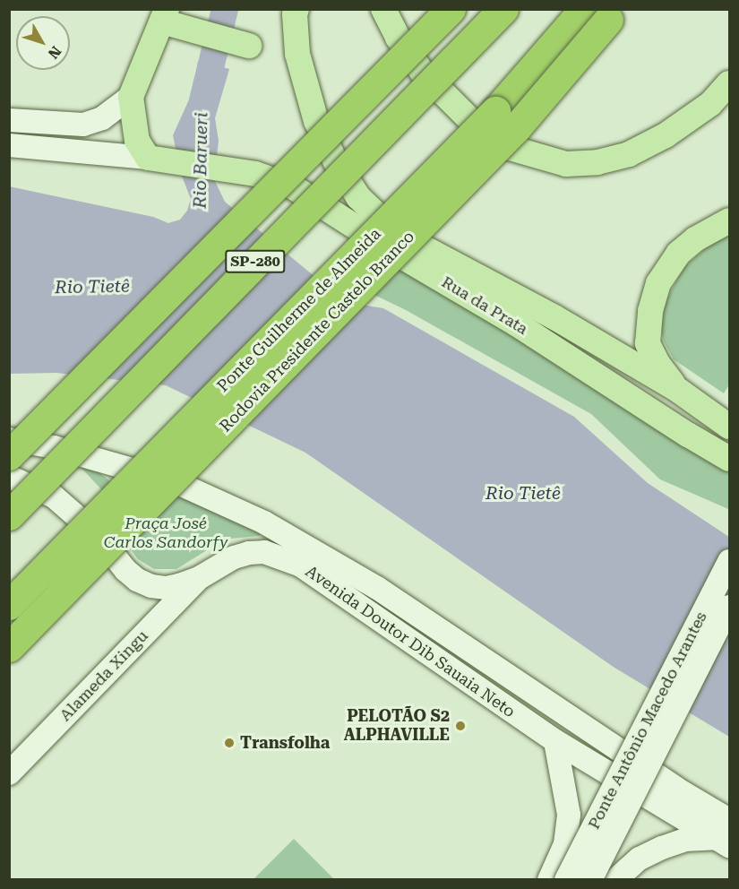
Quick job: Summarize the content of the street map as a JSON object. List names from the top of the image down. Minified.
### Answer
{"streets":{"highway":["SP-280","Ponte Guilherme de Almeida","Rodovia Presidente Castelo Branco"],"main road":["Rua da Prata","Avenida Doutor Dib Sauaia Neto","Alameda Xingu","Ponte Antônio Macedo Arantes"]},"crossings":[["Ponte Guilherme de Almeida","Rodovia Presidente Castelo Branco"],["Avenida Doutor Dib Sauaia Neto","Alameda Xingu"]],"water":["Rio Barueri","Rio Tietê"],"parks":["Praça José Carlos Sandorfy"],"places":["PELOTÃO S2 ALPHAVILLE","Transfolha"],"north":"bottom right"}
